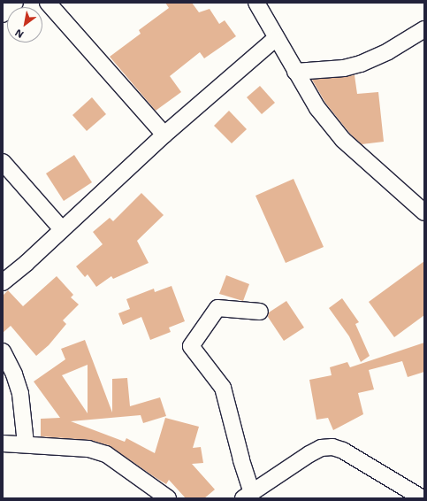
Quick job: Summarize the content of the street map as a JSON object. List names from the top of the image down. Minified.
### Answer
{"north":"bottom left"}
